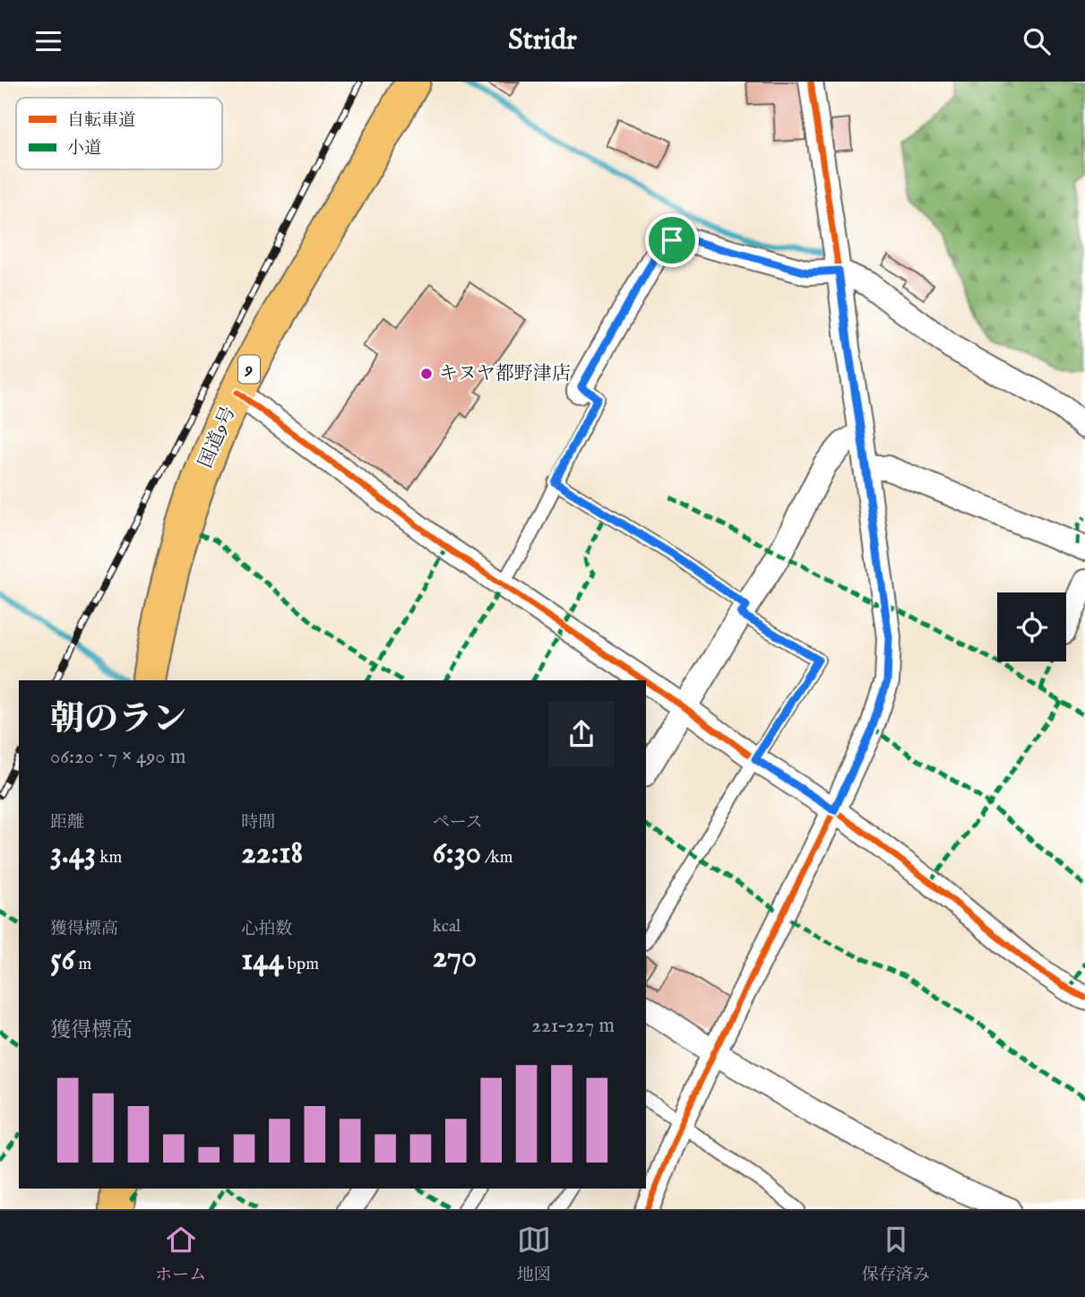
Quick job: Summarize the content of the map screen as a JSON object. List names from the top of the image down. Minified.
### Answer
{"streets":{"highway":["9","国道9号"]},"places":["キヌヤ都野津店"],"legend":["自転車道","小道"],"page":{"header":"Stridr","heading":["朝のラン","06:20 · 7 × 490 m"],"stats":[["距離","3.43 km"],["時間","22:18"],["ペース","6:30 /km"],["獲得標高","56 m"],["心拍数","144 bpm"],["kcal","270"]],"chart":["獲得標高","221–227 m"],"tabs":["ホーム","地図","保存済み"]}}
